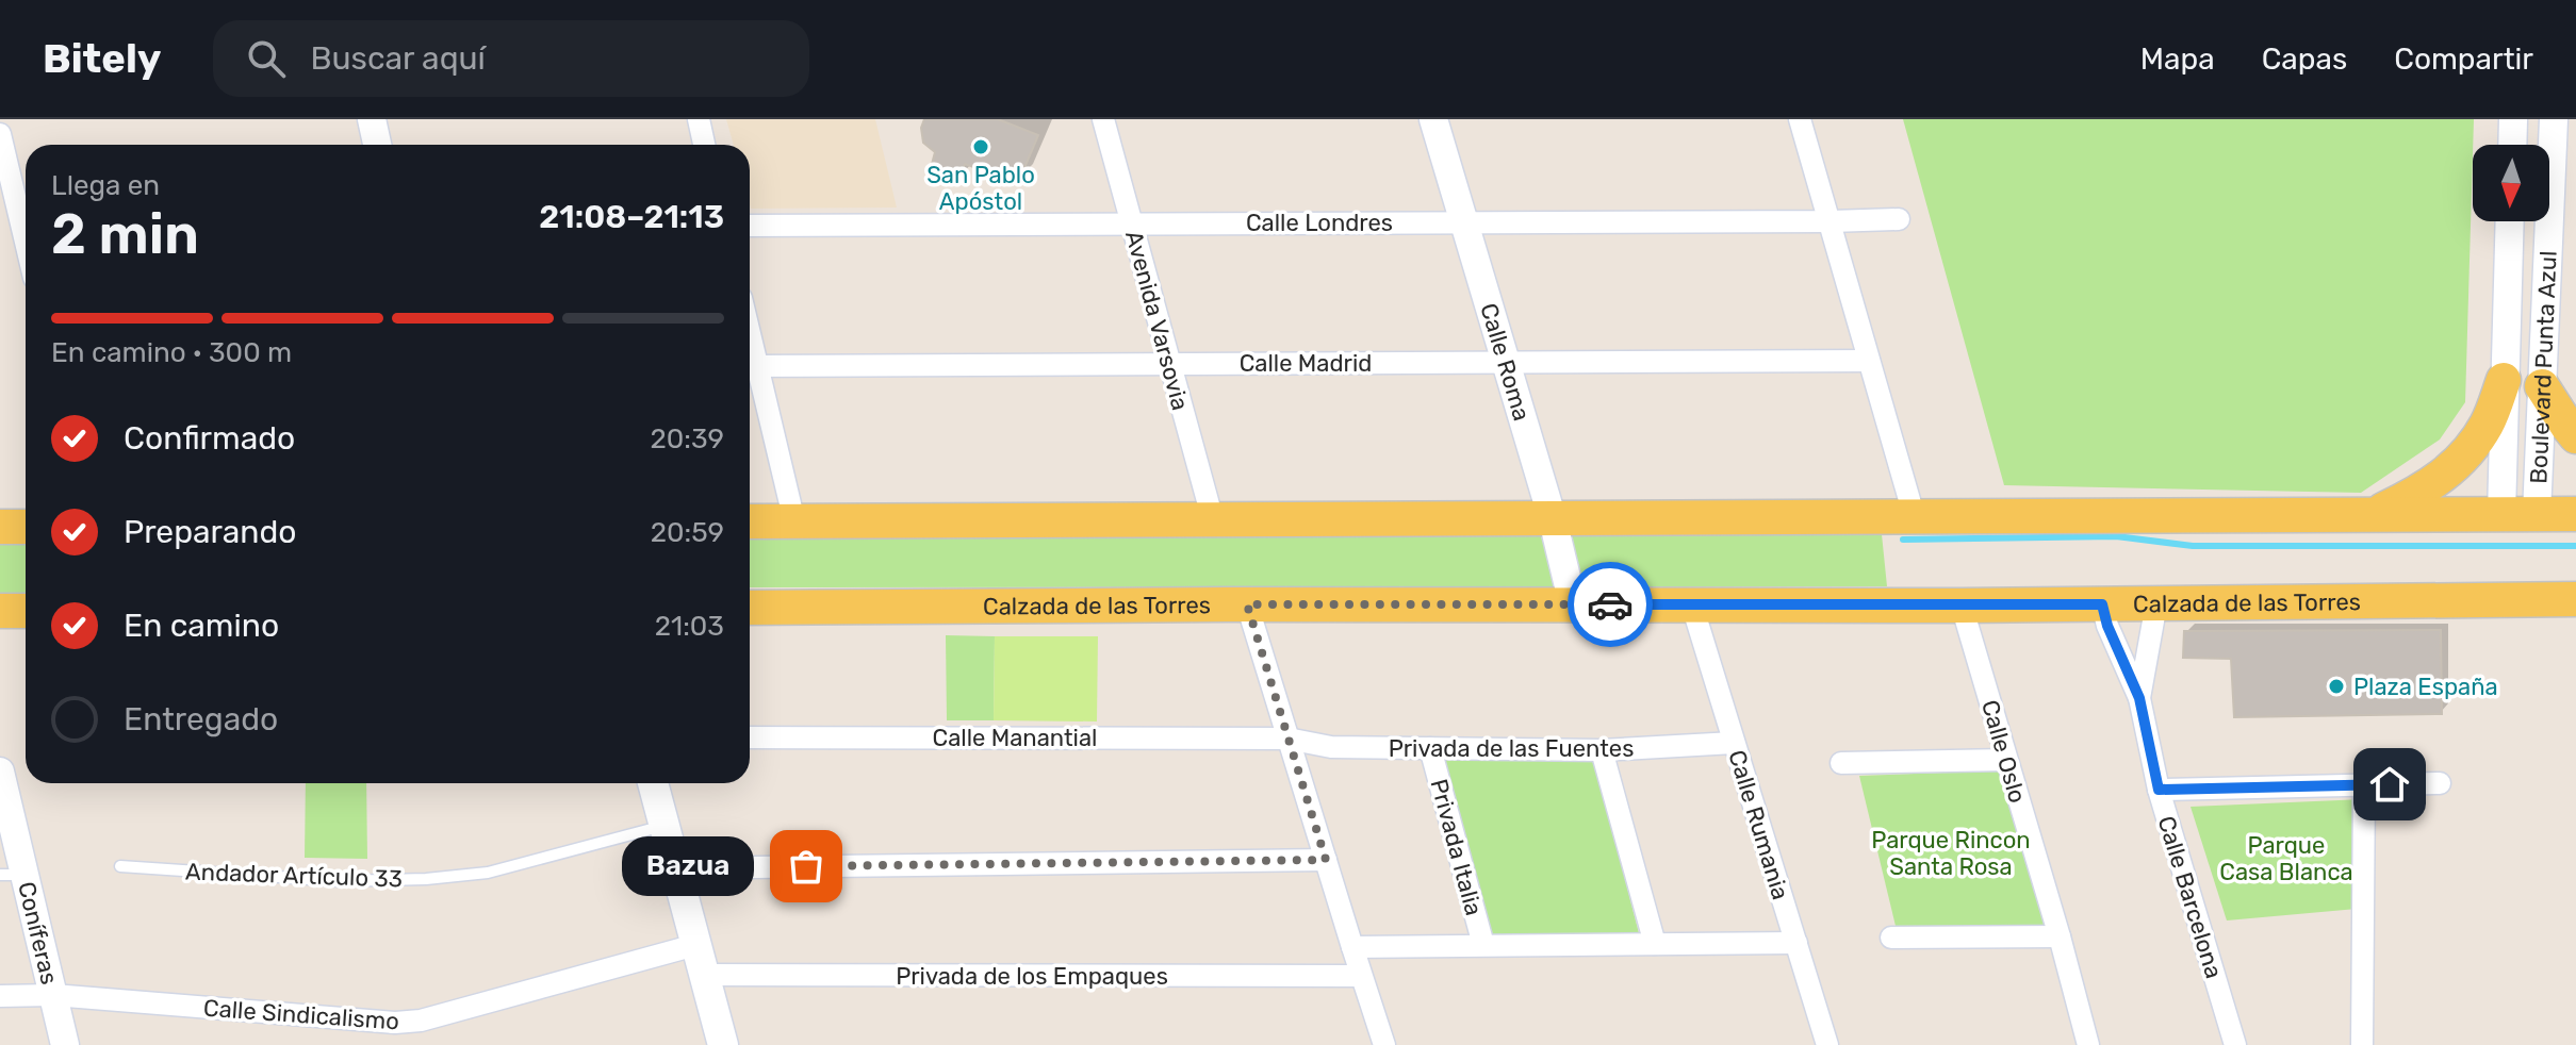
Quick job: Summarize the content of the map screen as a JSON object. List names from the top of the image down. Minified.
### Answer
{"streets":{"main road":["Calzada de las Torres"],"street":["Calle Londres","Avenida Varsovia","Calle Roma","Calle Madrid","Boulevard Punta Azul","Calle Manantial","Privada de las Fuentes","Calle Oslo","Calle Rumania","Privada Italia","Calle Barcelona","Coníferas","Privada de los Empaques","Calle Sindicalismo"],"lane":["Andador Artículo 33"]},"crossings":[["Calle Londres","Avenida Varsovia"],["Calle Londres","Calle Roma"],["Avenida Varsovia","Calle Madrid"],["Calle Roma","Calle Madrid"],["Calle Roma","Calzada de las Torres"],["Calzada de las Torres","Calle Oslo"],["Calzada de las Torres","Calle Rumania"],["Calzada de las Torres","Calle Barcelona"],["Calle Manantial","Privada de las Fuentes"],["Privada de las Fuentes","Calle Rumania"],["Privada de las Fuentes","Privada Italia"],["Coníferas","Calle Sindicalismo"]],"parks":["Parque Rincon Santa Rosa","Parque Casa Blanca"],"places":["San Pablo Apóstol","Plaza España","Bazua"],"north":"bottom","page":{"header":"Bitely","search":"Buscar aquí","nav":["Mapa","Capas","Compartir"],"heading":["2 min","Llega en","21:08–21:13"],"bar":"En camino · 300 m","list":[["Confirmado","20:39"],["Preparando","20:59"],["En camino","21:03"],"Entregado"],"bubble":"Bazua"}}
